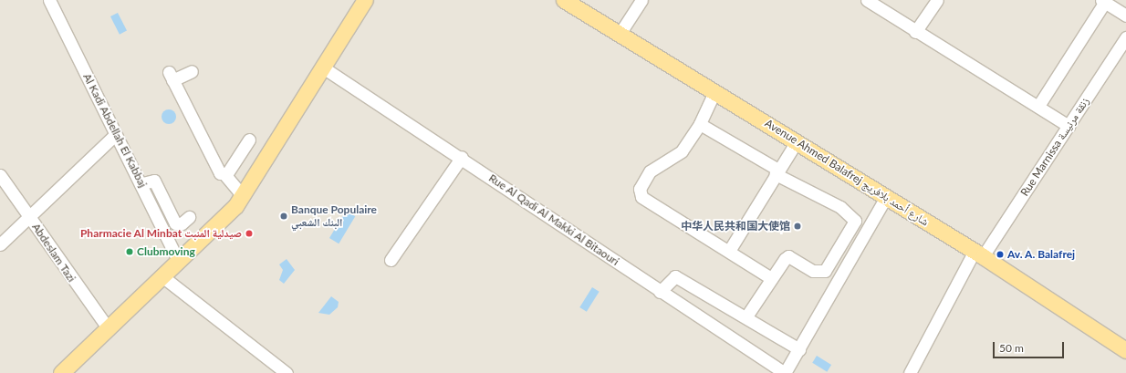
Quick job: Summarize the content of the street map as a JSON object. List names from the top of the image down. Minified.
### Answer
{"streets":{"main road":["Avenue Ahmed Balafrej شارع أحمد بلافريج"],"street":["Al Kadi Abdellah El Kabbaj","Rue Marnissa زنقة مرنيسة","Rue Al Qadi Al Makki Al Bitaouri","Abdeslam Tazi"]},"crossings":[["Rue Marnissa زنقة مرنيسة","Avenue Ahmed Balafrej شارع أحمد بلافريج"]],"places":["Banque Populaire البنك الشعبي","中华人民共和国大使馆","Pharmacie Al Minbat صيدلية المنبت","Clubmoving","Av. A. Balafrej"],"scale_bar":"50 m"}
